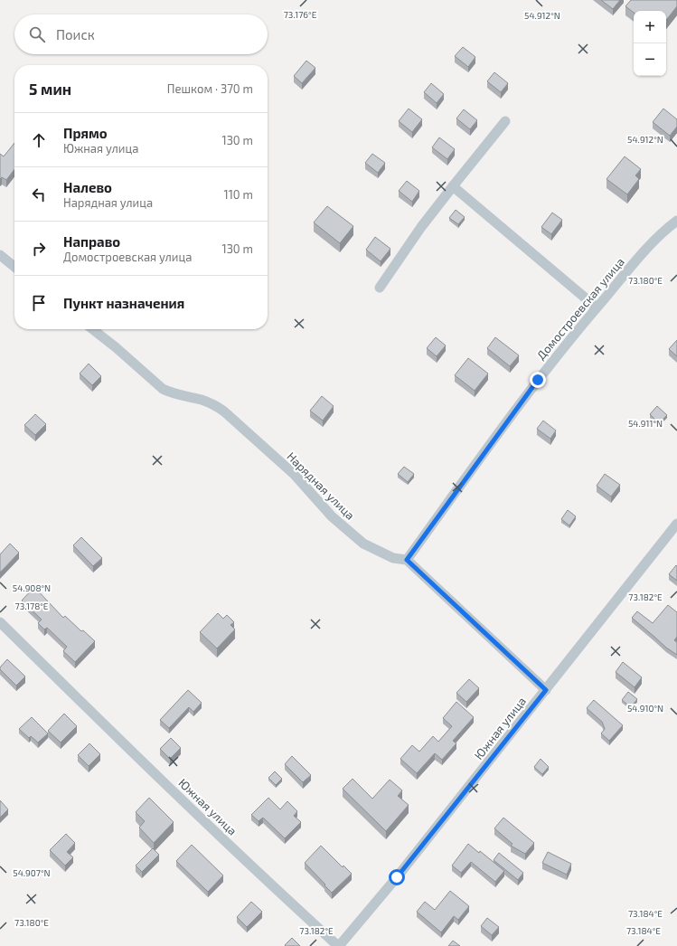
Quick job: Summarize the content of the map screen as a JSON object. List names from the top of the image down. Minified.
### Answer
{"streets":{"street":["Домостроевская улица","Нарядная улица","Южная улица"]},"crossings":[["Домостроевская улица","Нарядная улица"]],"page":{"map_buttons":["+","−"],"search":"Поиск","heading":["5 мин","Пешком · 370 m"],"list":[["Прямо","Южная улица","130 m"],["Налево","Нарядная улица","110 m"],["Направо","Домостроевская улица","130 m"],"Пункт назначения"]},"coordinates":["73.176°E","54.912°N","73.180°E","54.911°N","54.908°N","73.182°E","73.178°E","54.910°N","54.907°N","73.184°E"]}
